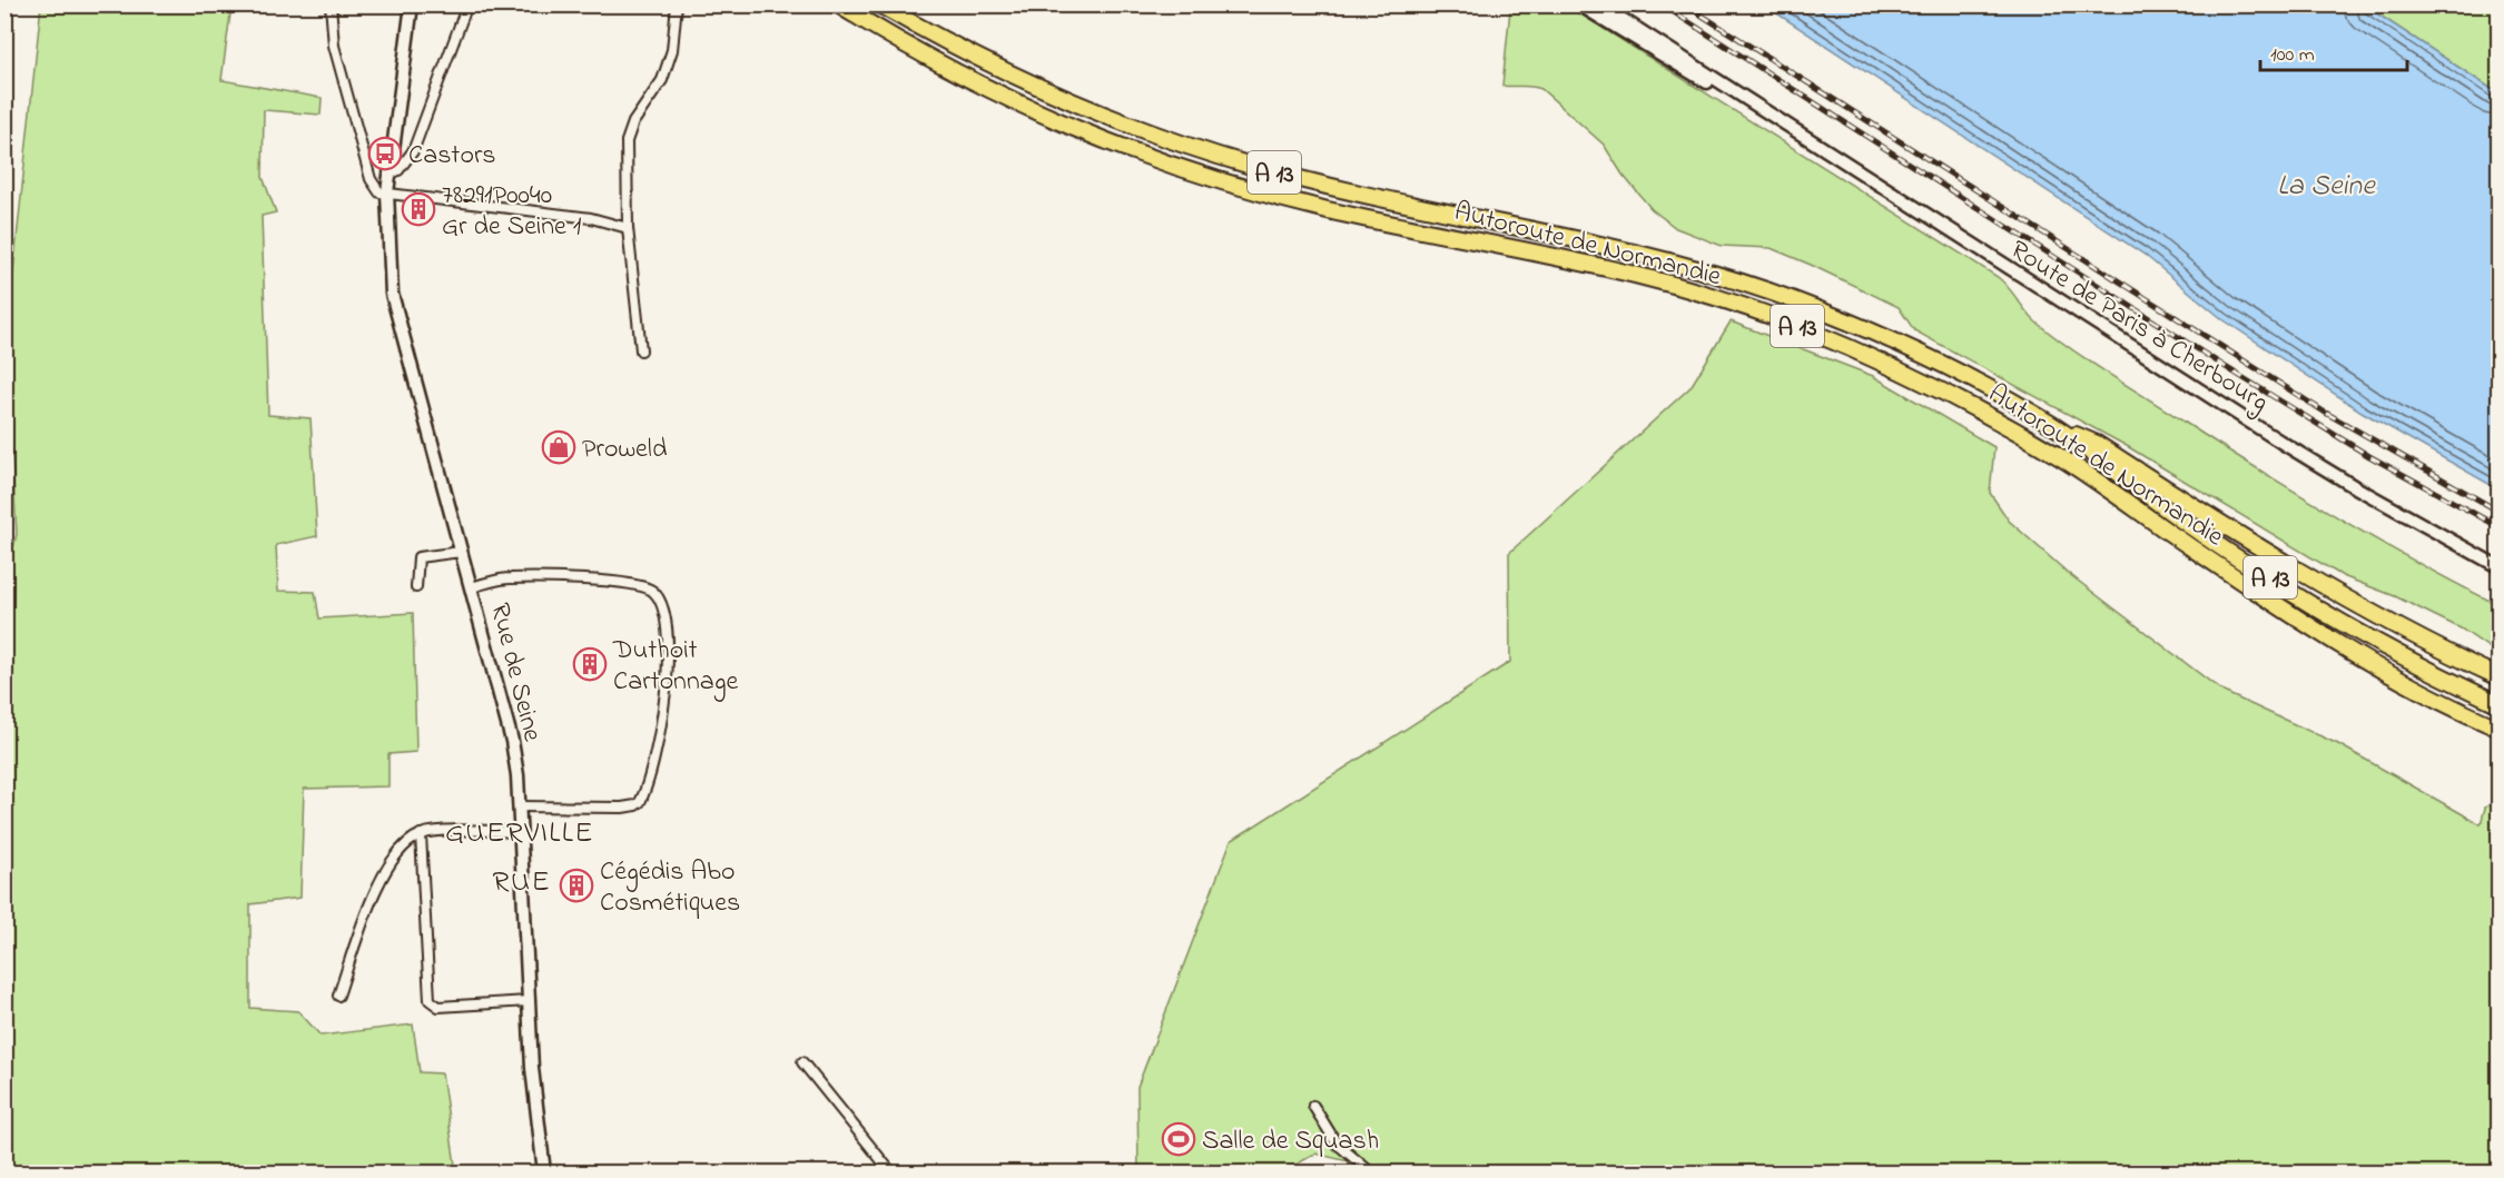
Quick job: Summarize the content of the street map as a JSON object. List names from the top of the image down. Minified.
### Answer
{"streets":{"highway":["A 13","Autoroute de Normandie"],"main road":["Route de Paris à Cherbourg","Rue de Seine"]},"districts":["GUERVILLE","RUE"],"water":["La Seine"],"places":{"bus stop":["Castors"],"building":["78291P0040 Gr de Seine 1","Duthoit Cartonnage","Cégédis Abo Cosmétiques"],"shop":["Proweld"],"sports":["Salle de Squash"]},"scale_bar":"100 m"}
